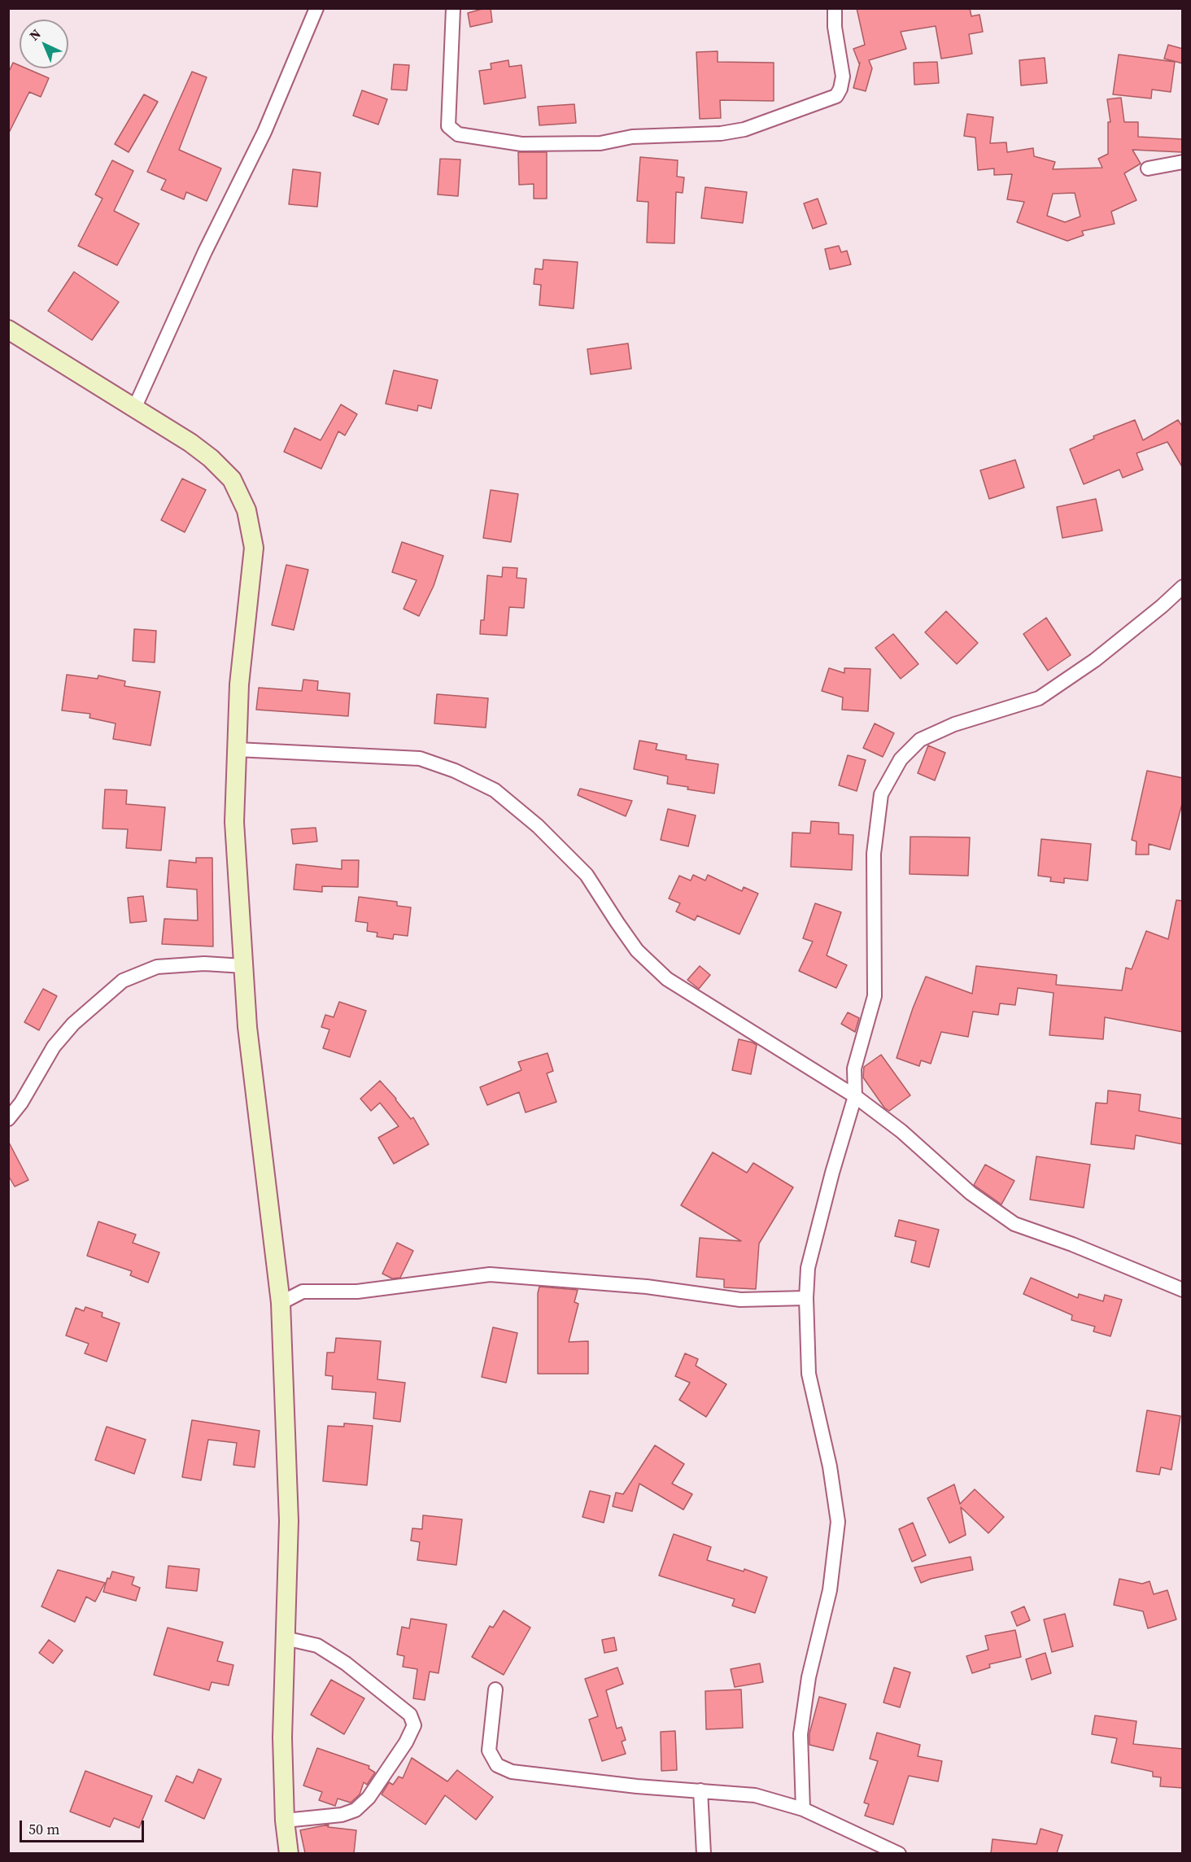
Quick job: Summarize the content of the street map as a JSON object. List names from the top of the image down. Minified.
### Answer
{"scale_bar":"50 m","north":"top left"}
